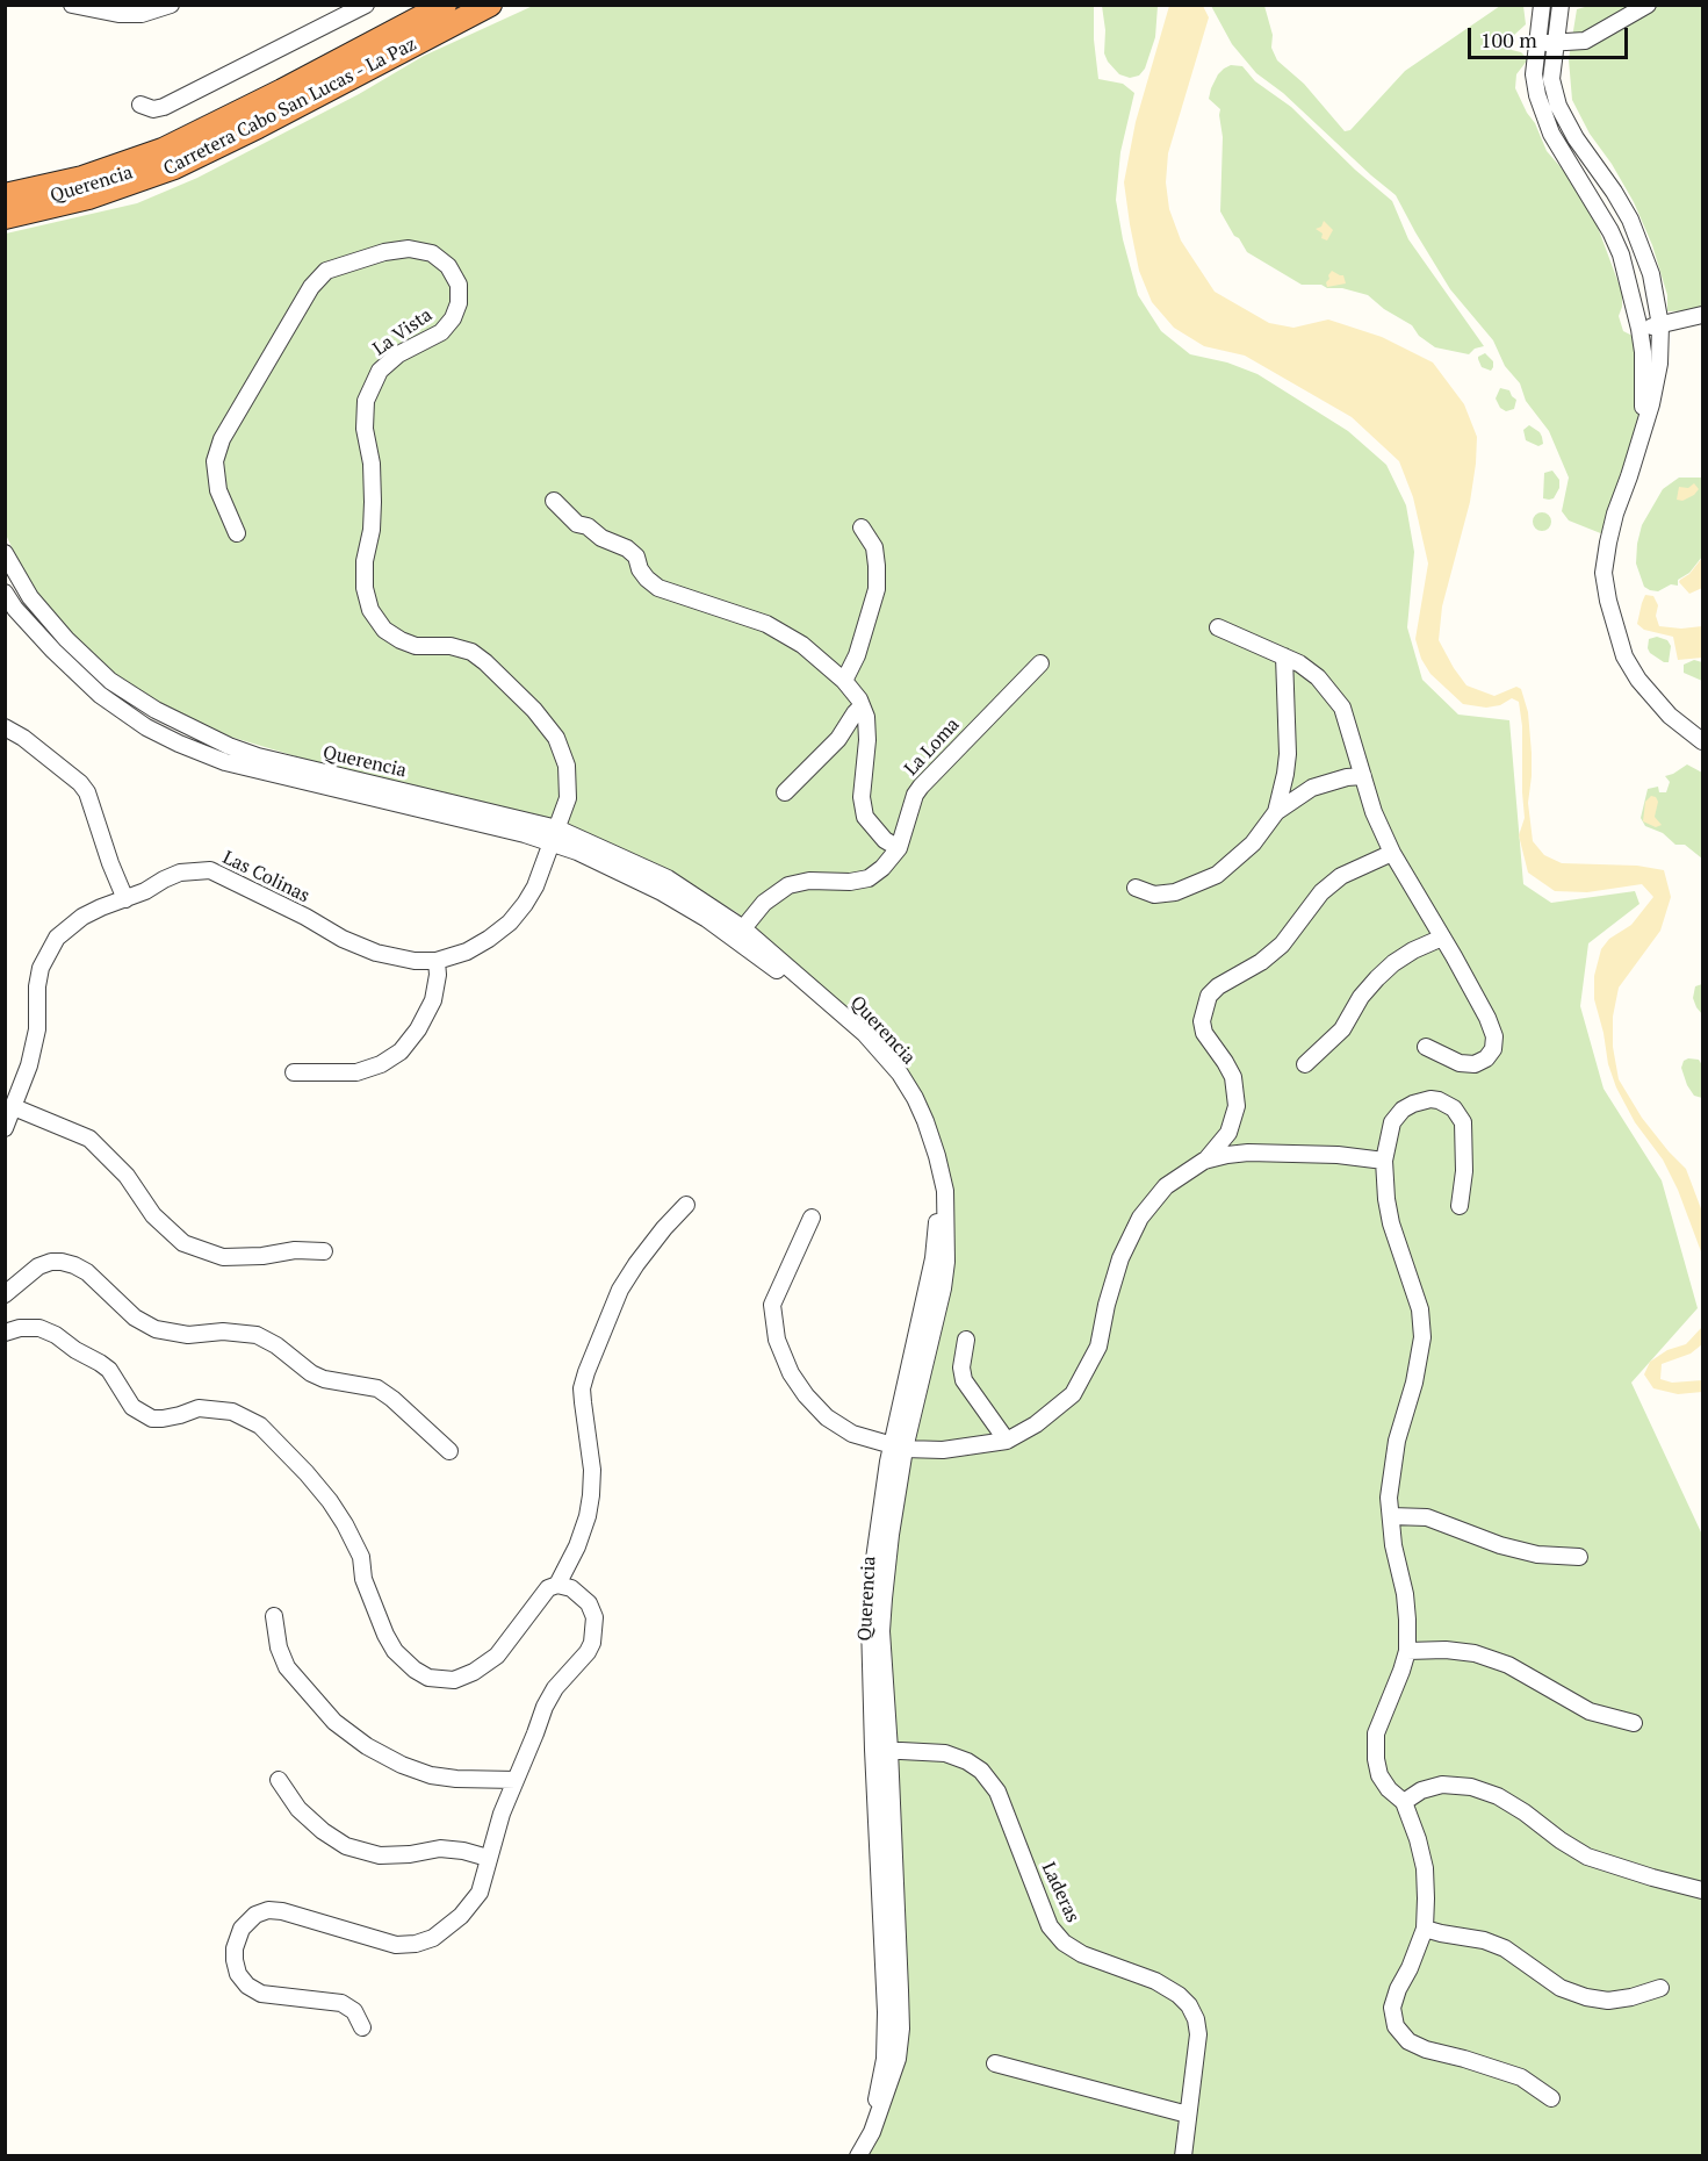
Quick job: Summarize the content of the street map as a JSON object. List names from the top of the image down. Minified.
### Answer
{"streets":{"highway":["Carretera Cabo San Lucas - La Paz"],"street":["Querencia","La Vista","La Loma","Las Colinas","Laderas"]},"crossings":[["Carretera Cabo San Lucas - La Paz","Querencia"],["Querencia","La Vista"],["Querencia","La Loma"],["Querencia","Las Colinas"],["Querencia","Laderas"],["La Vista","Las Colinas"]],"scale_bar":"100 m"}
